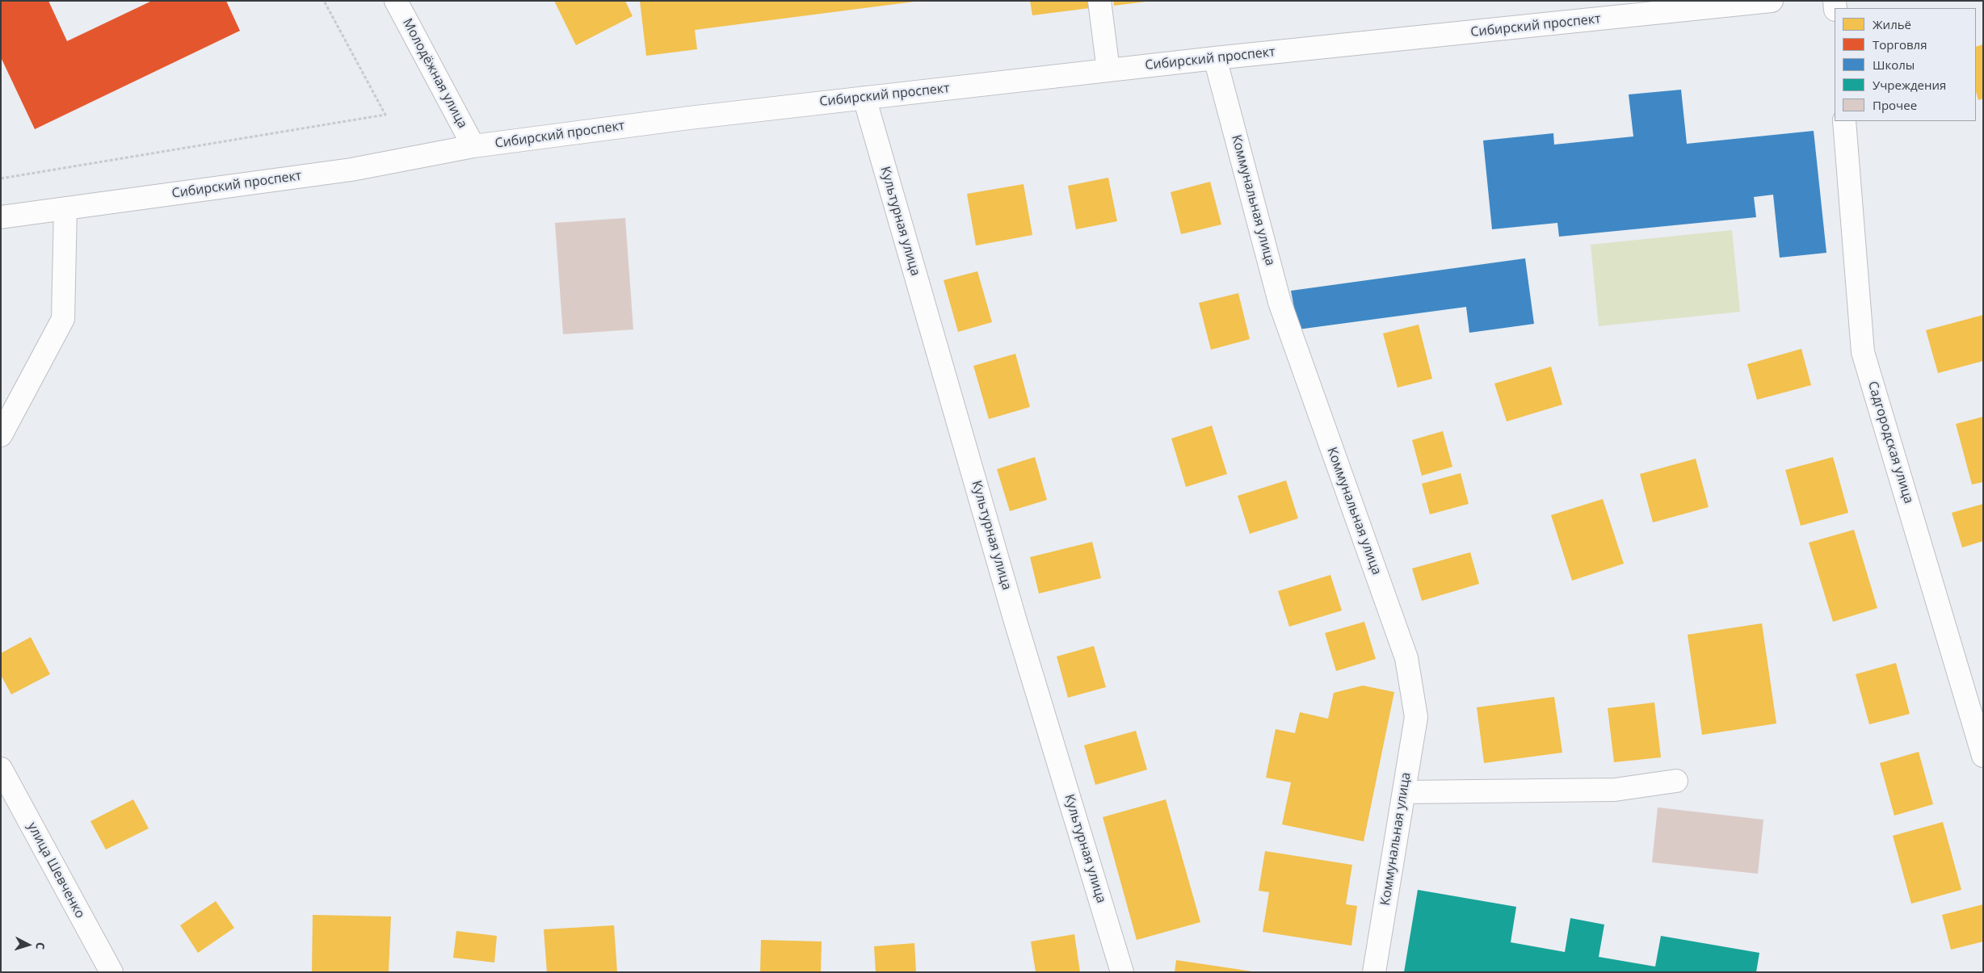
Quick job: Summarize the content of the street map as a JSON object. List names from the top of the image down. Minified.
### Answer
{"streets":{"street":["Сибирский проспект","Молодёжная улица","Коммунальная улица","Культурная улица","Садгородская улица","улица Шевченко"]},"crossings":[["Сибирский проспект","Молодёжная улица"],["Сибирский проспект","Коммунальная улица"],["Сибирский проспект","Культурная улица"]],"legend":["Жильё","Торговля","Школы","Учреждения","Прочее"],"north":"right"}
